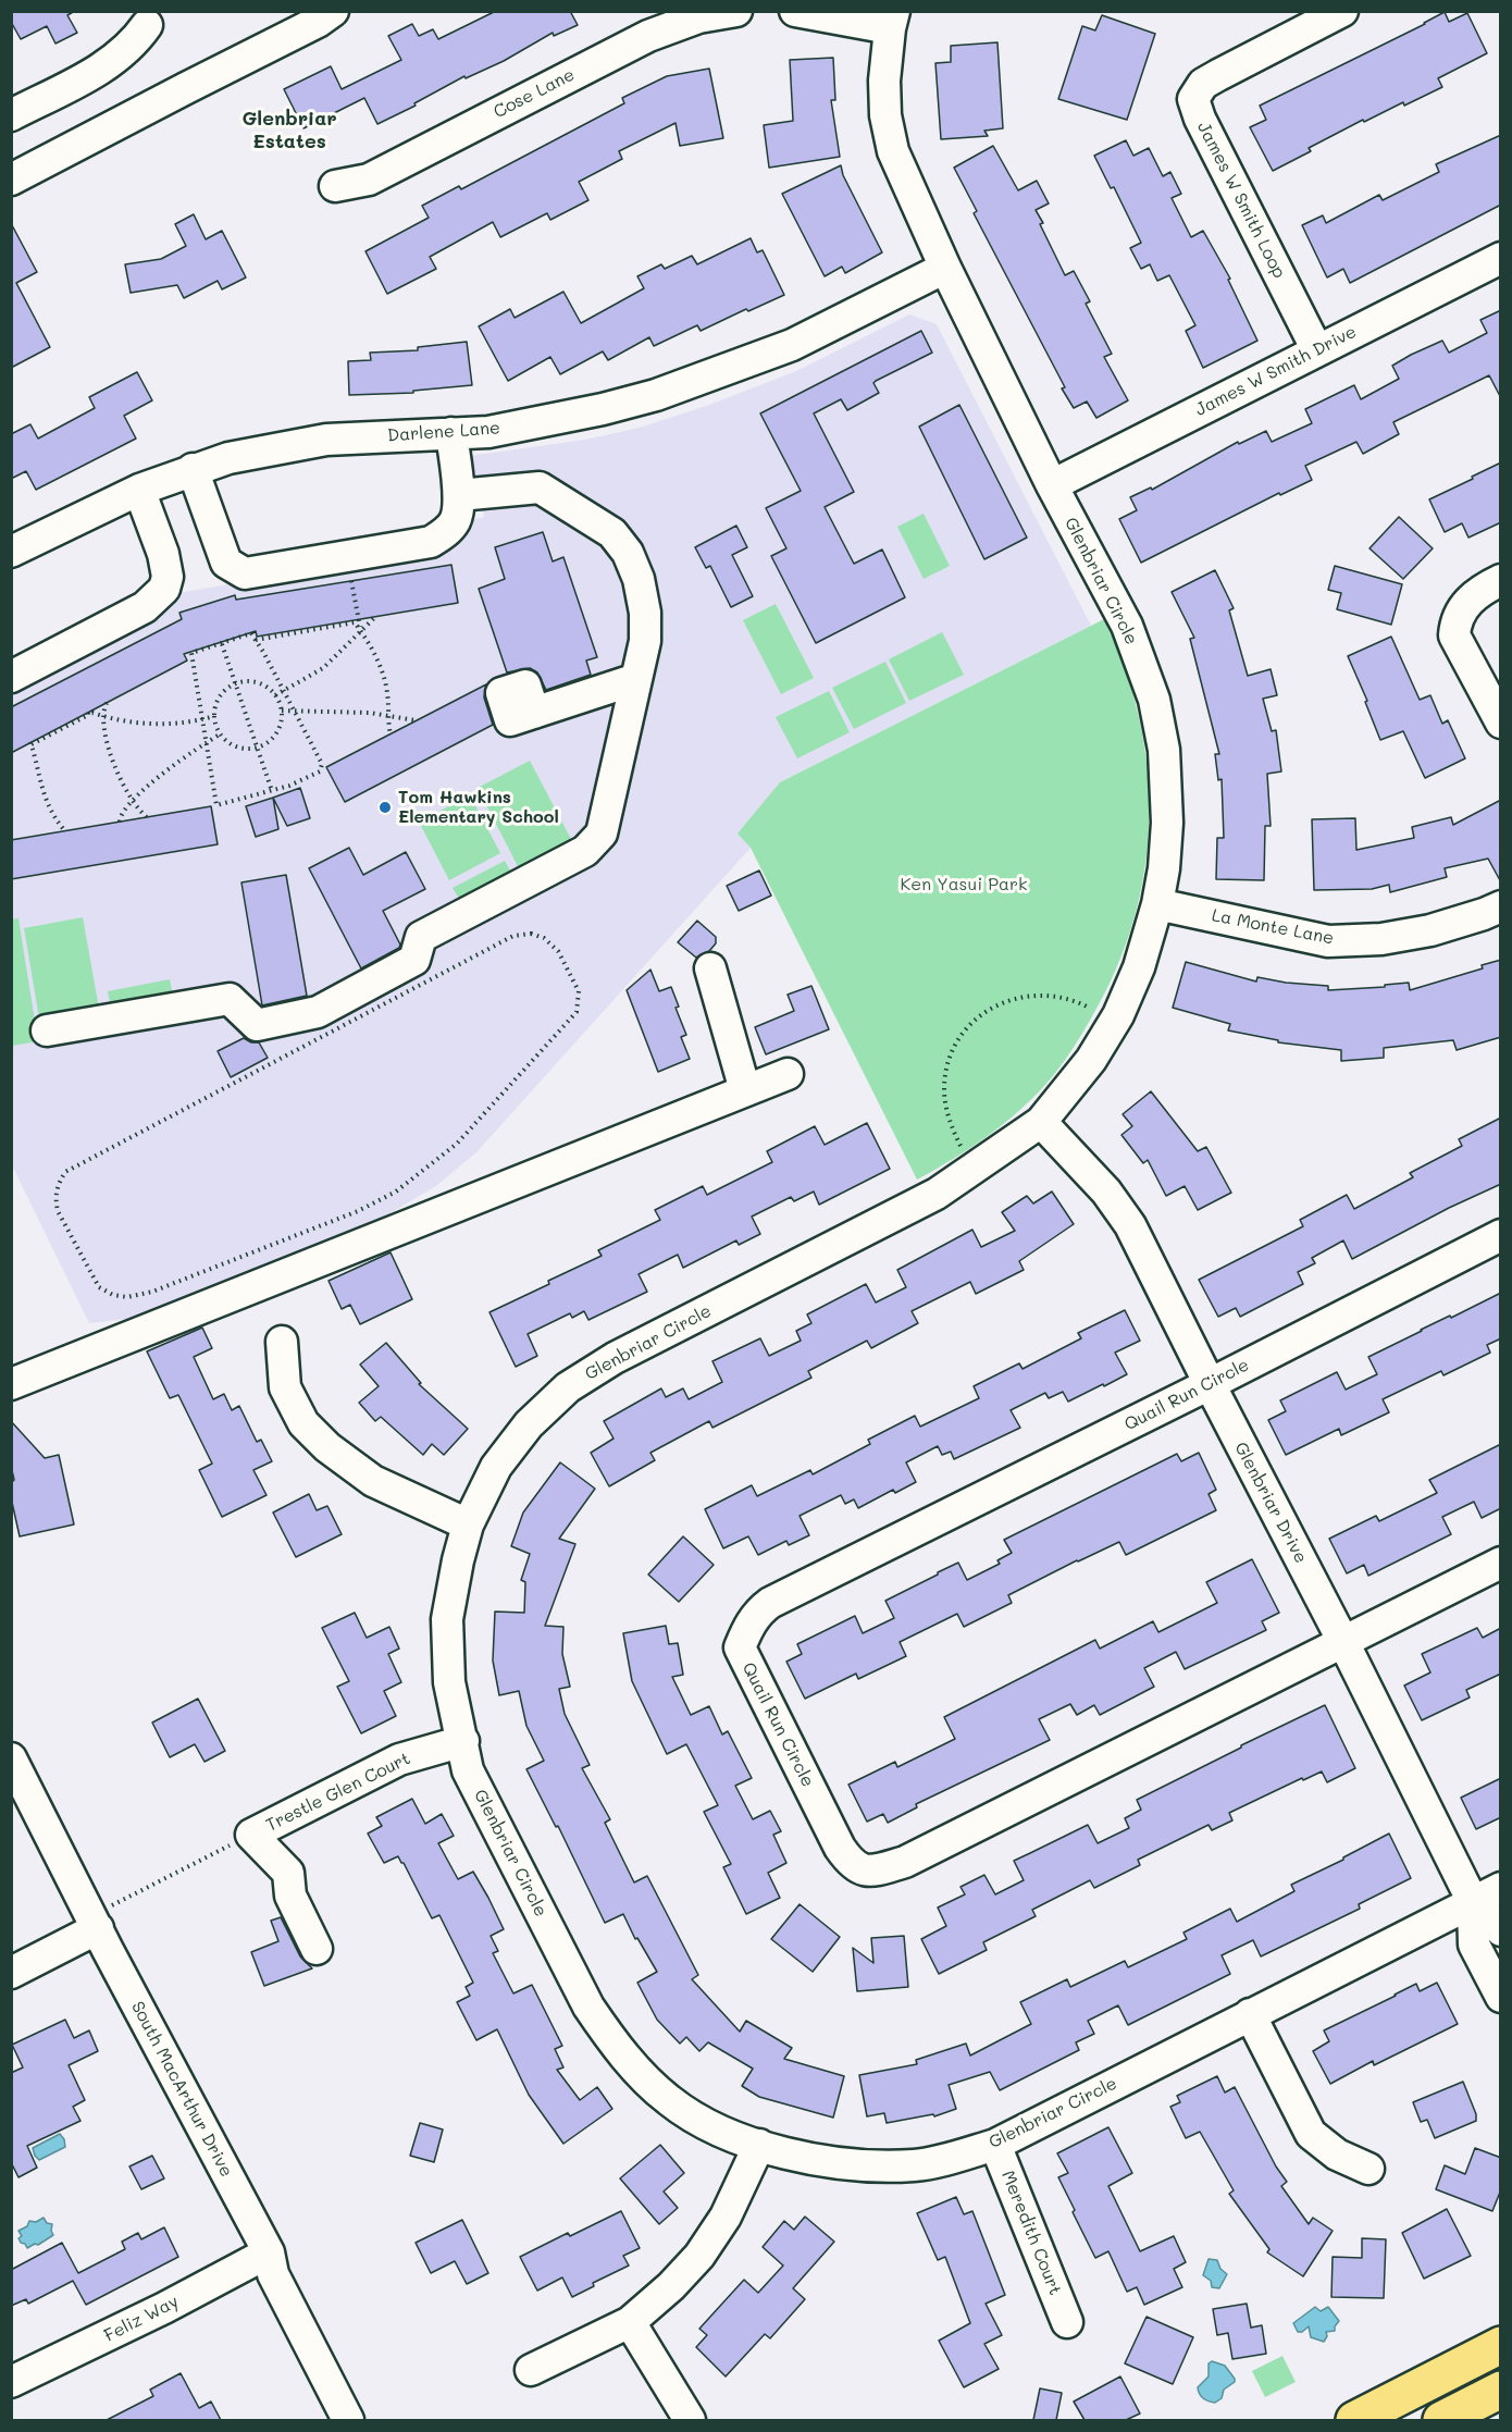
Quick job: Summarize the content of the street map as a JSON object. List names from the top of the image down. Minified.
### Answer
{"streets":{"street":["Cose Lane","James W Smith Loop","James W Smith Drive","Darlene Lane","Glenbriar Circle","La Monte Lane","Quail Run Circle","Glenbriar Drive","Trestle Glen Court","South MacArthur Drive","Meredith Court","Feliz Way"]},"crossings":[["James W Smith Loop","James W Smith Drive"],["James W Smith Drive","Glenbriar Circle"],["Darlene Lane","Glenbriar Circle"],["Glenbriar Circle","La Monte Lane"],["Glenbriar Circle","Glenbriar Drive"],["Glenbriar Circle","Trestle Glen Court"],["Glenbriar Circle","Meredith Court"],["Quail Run Circle","Glenbriar Drive"],["South MacArthur Drive","Feliz Way"]],"districts":["Glenbriar Estates"],"parks":["Ken Yasui Park"],"places":["Tom Hawkins Elementary School"]}
